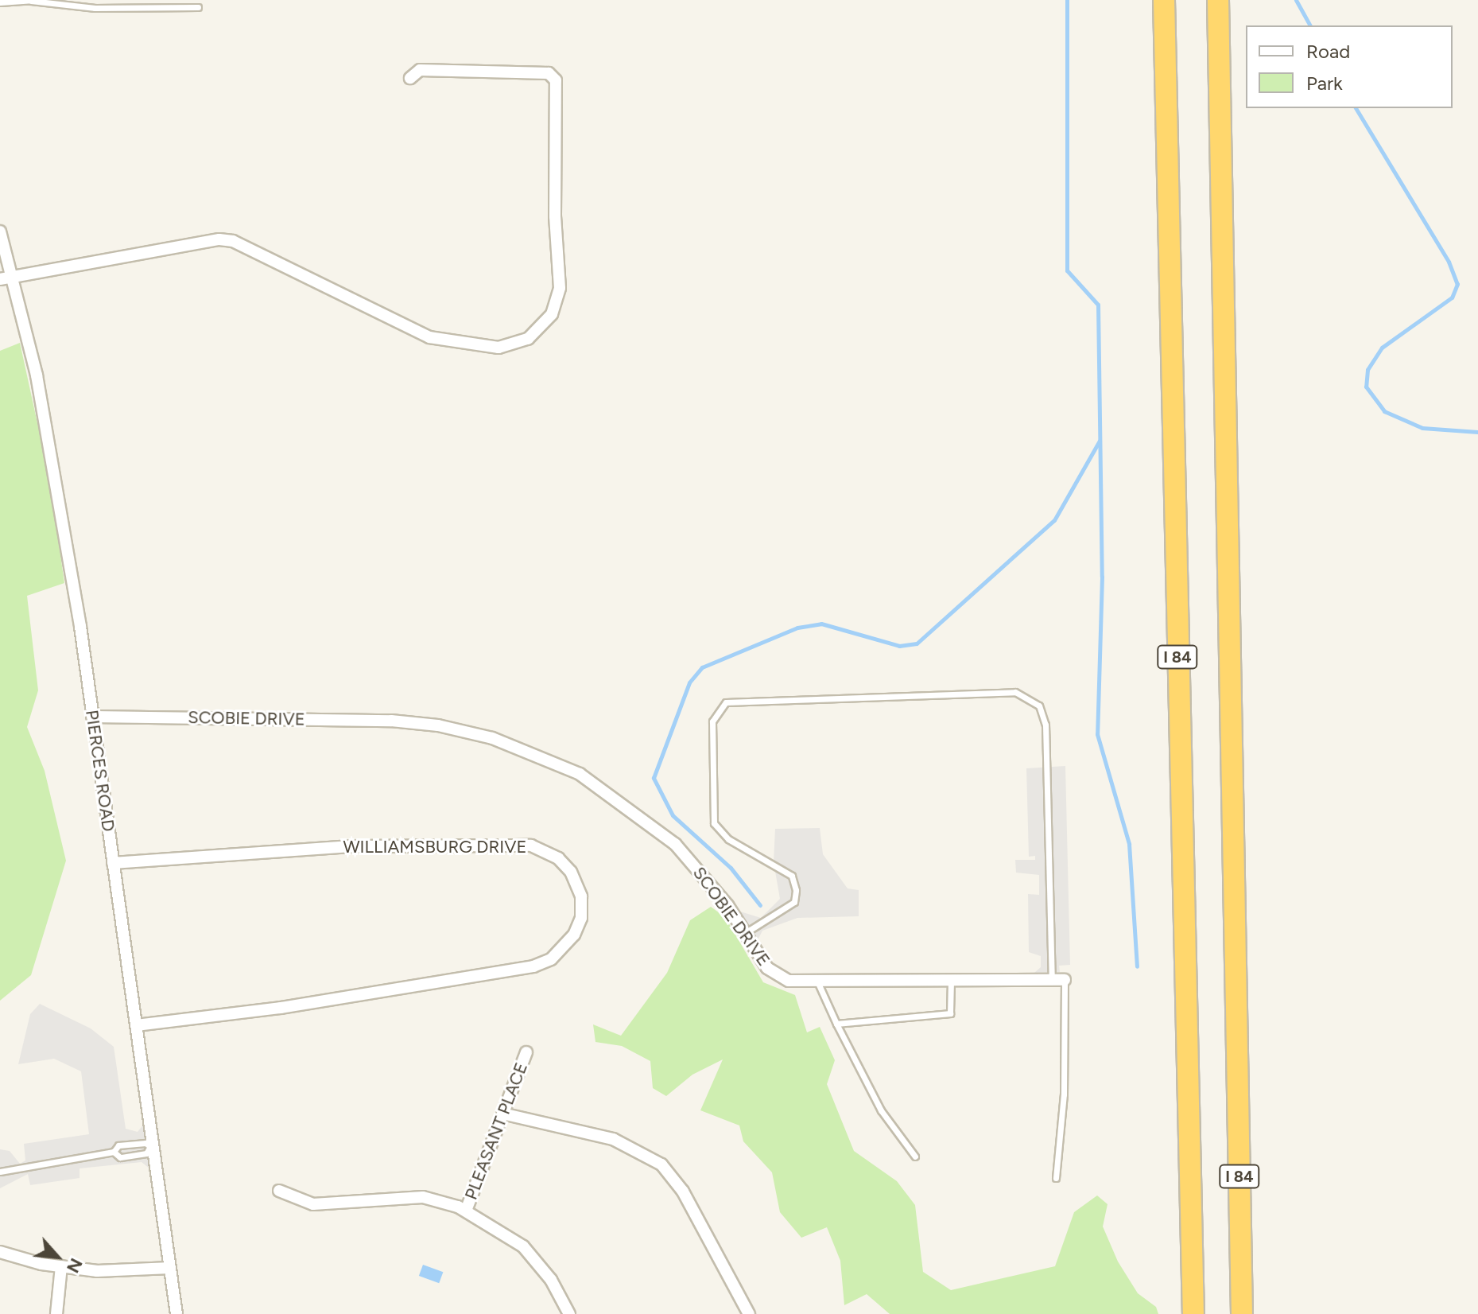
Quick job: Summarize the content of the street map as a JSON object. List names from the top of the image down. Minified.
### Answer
{"streets":{"highway":["I 84"],"street":["SCOBIE DRIVE","PIERCES ROAD","WILLIAMSBURG DRIVE","PLEASANT PLACE"]},"crossings":[["SCOBIE DRIVE","PIERCES ROAD"],["PIERCES ROAD","WILLIAMSBURG DRIVE"]],"legend":["Road","Park"],"north":"bottom right"}
